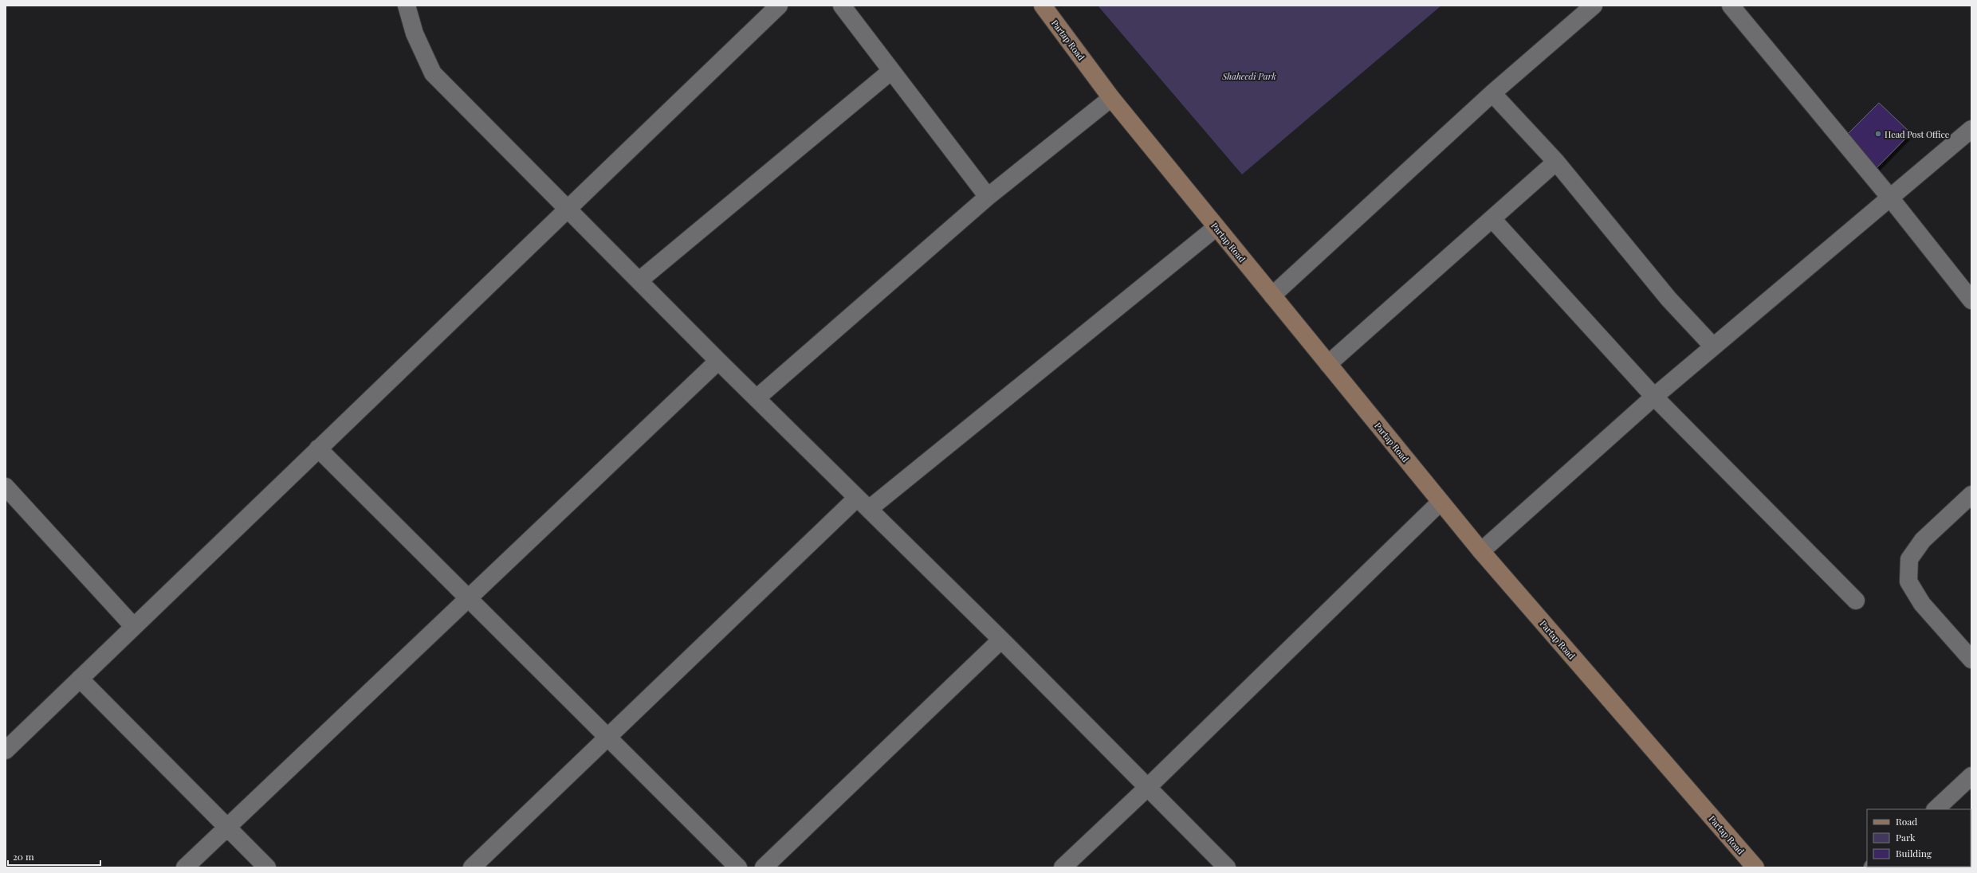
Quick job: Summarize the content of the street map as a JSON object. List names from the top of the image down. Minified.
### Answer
{"streets":{"street":["Partap Road"]},"parks":["Shaheedi Park"],"places":["Head Post Office"],"legend":["Road","Park","Building"],"scale_bar":"20 m"}
